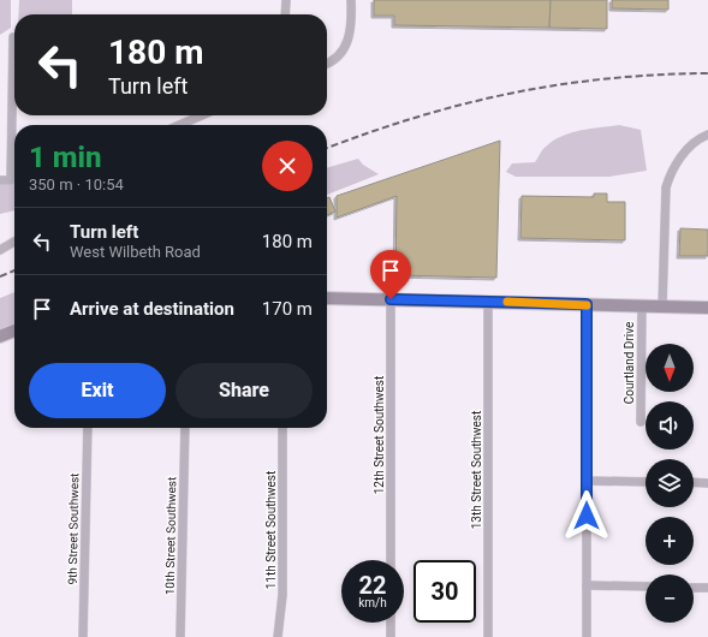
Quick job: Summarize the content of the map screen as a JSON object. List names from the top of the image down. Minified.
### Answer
{"streets":{"street":["Courtland Drive","12th Street Southwest","13th Street Southwest","9th Street Southwest","11th Street Southwest","10th Street Southwest"]},"north":"bottom","page":{"turn":["180 m","Turn left"],"heading":["1 min","350 m · 10:54"],"list":[{"name":"Turn left","note":"West Wilbeth Road","value":"180 m"},{"name":"Arrive at destination","value":"170 m"}],"map_buttons":["+","−"],"buttons":["Exit","Share"],"speed":"22 km/h","limit":"30"}}
